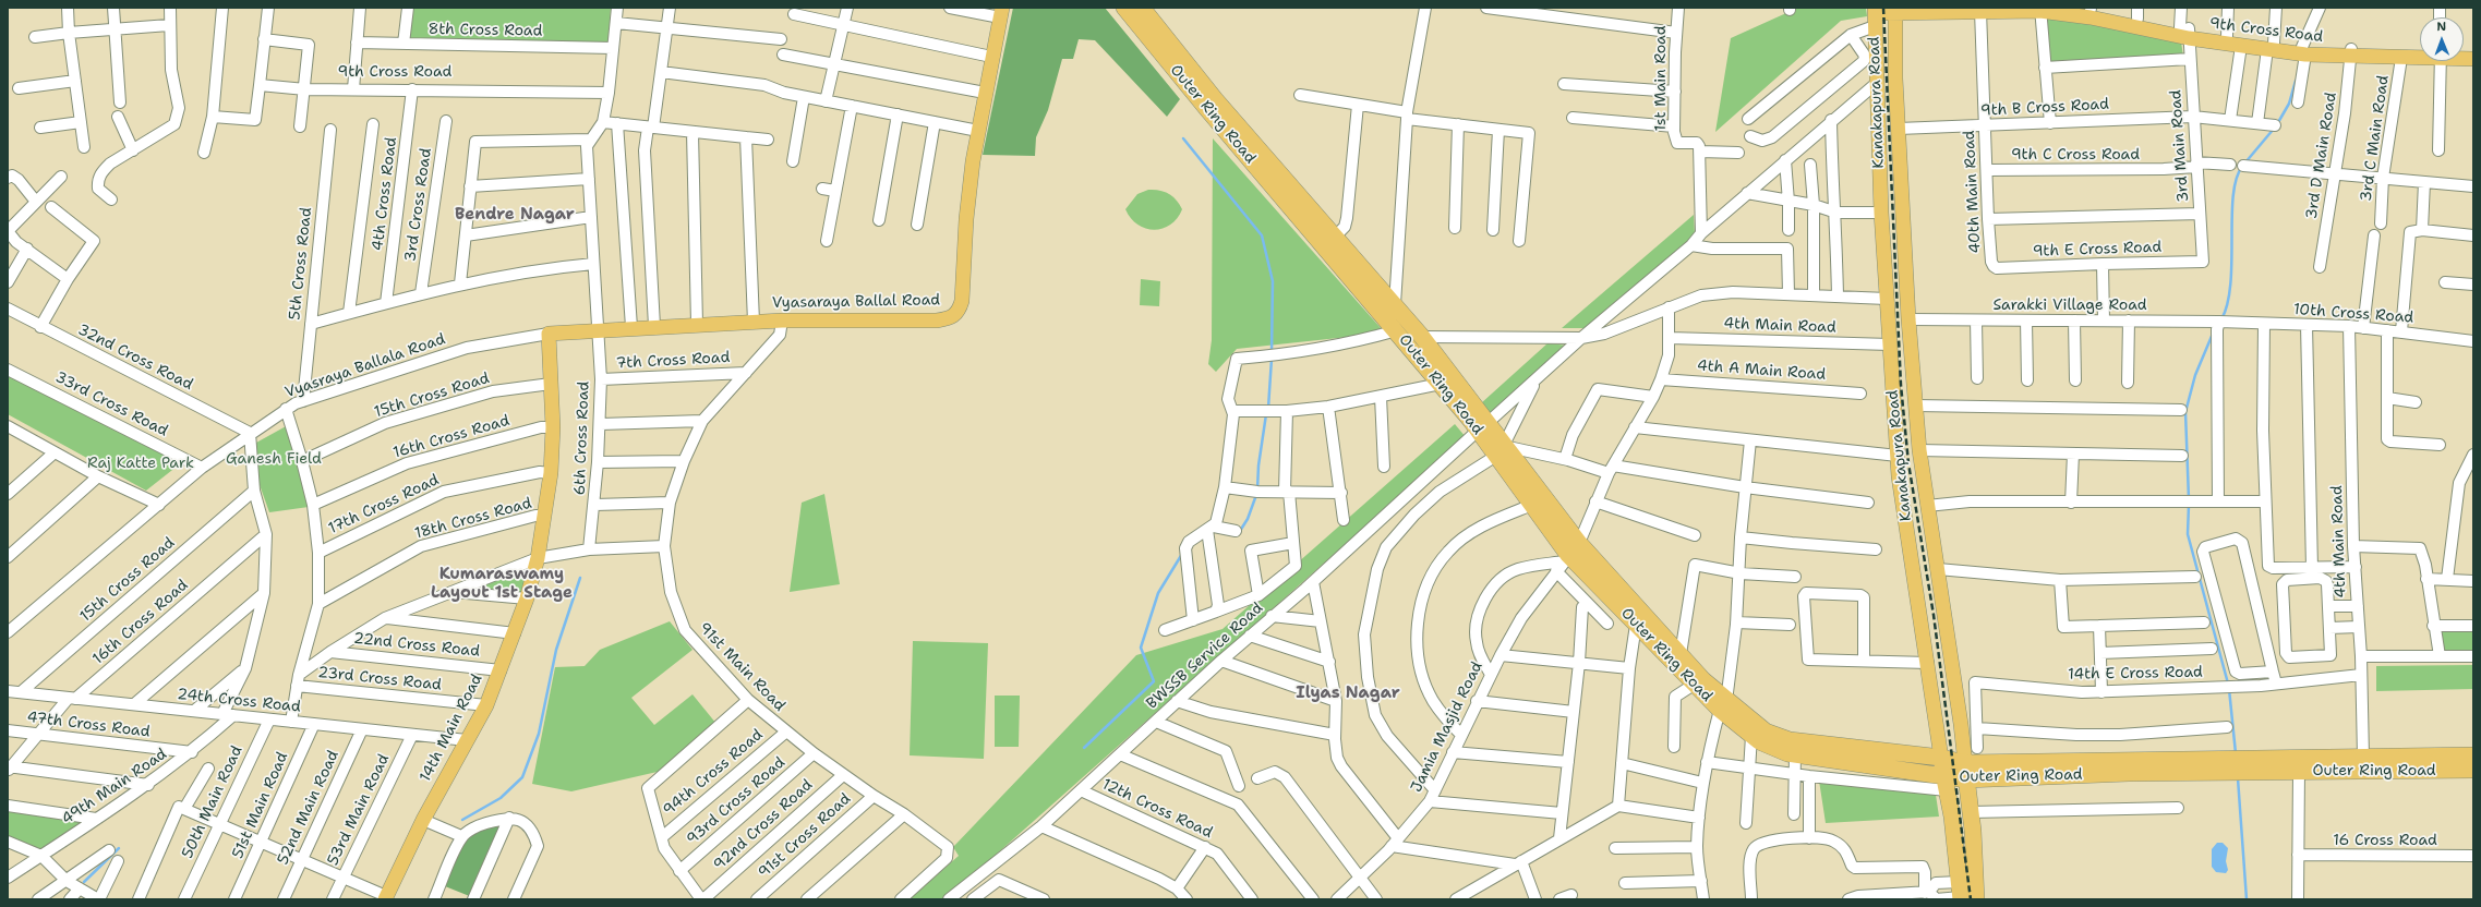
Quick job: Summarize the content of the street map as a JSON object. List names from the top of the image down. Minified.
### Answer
{"streets":{"highway":["Kanakapura Road","Outer Ring Road"],"main road":["9th Cross Road","Vyasaraya Ballal Road","14th Main Road"],"street":["8th Cross Road","1st Main Road","9th B Cross Road","3rd C Main Road","3rd Main Road","9th C Cross Road","3rd D Main Road","40th Main Road","4th Cross Road","3rd Cross Road","9th E Cross Road","5th Cross Road","Sarakki Village Road","10th Cross Road","4th Main Road","32nd Cross Road","7th Cross Road","Vyasraya Ballala Road","4th A Main Road","15th Cross Road","33rd Cross Road","16th Cross Road","6th Cross Road","17th Cross Road","18th Cross Road","22nd Cross Road","BWSSB Service Road","91st Main Road","14th E Cross Road","23rd Cross Road","24th Cross Road","47th Cross Road","Jamia Masjid Road","94th Cross Road","49th Main Road","93rd Cross Road","50th Main Road","51st Main Road","52nd Main Road","12th Cross Road","53rd Main Road","92nd Cross Road","91st Cross Road","16 Cross Road"]},"crossings":[["9th Cross Road","Kanakapura Road"],["9th Cross Road","3rd C Main Road"],["9th Cross Road","3rd Main Road"],["9th Cross Road","3rd D Main Road"],["9th Cross Road","40th Main Road"],["9th Cross Road","4th Cross Road"],["Kanakapura Road","9th B Cross Road"],["Kanakapura Road","Outer Ring Road"],["Kanakapura Road","Sarakki Village Road"],["Kanakapura Road","4th Main Road"],["Kanakapura Road","BWSSB Service Road"],["9th B Cross Road","3rd Main Road"],["9th B Cross Road","40th Main Road"],["Outer Ring Road","4th Main Road"],["Outer Ring Road","BWSSB Service Road"],["Outer Ring Road","Jamia Masjid Road"],["3rd Main Road","9th C Cross Road"],["3rd Main Road","9th E Cross Road"],["9th C Cross Road","40th Main Road"],["40th Main Road","9th E Cross Road"],["5th Cross Road","Vyasraya Ballala Road"],["Vyasaraya Ballal Road","Vyasraya Ballala Road"],["Vyasaraya Ballal Road","6th Cross Road"],["Vyasaraya Ballal Road","91st Main Road"],["Vyasaraya Ballal Road","14th Main Road"],["Sarakki Village Road","10th Cross Road"],["10th Cross Road","4th Main Road"],["4th Main Road","14th E Cross Road"],["32nd Cross Road","Vyasraya Ballala Road"],["7th Cross Road","6th Cross Road"],["7th Cross Road","91st Main Road"],["Vyasraya Ballala Road","33rd Cross Road"],["Vyasraya Ballala Road","14th Main Road"],["15th Cross Road","24th Cross Road"],["15th Cross Road","14th Main Road"],["16th Cross Road","24th Cross Road"],["16th Cross Road","47th Cross Road"],["16th Cross Road","14th Main Road"],["17th Cross Road","14th Main Road"],["18th Cross Road","14th Main Road"],["22nd Cross Road","14th Main Road"],["BWSSB Service Road","12th Cross Road"],["91st Main Road","94th Cross Road"],["91st Main Road","93rd Cross Road"],["91st Main Road","92nd Cross Road"],["91st Main Road","91st Cross Road"],["23rd Cross Road","14th Main Road"],["24th Cross Road","14th Main Road"],["24th Cross Road","49th Main Road"],["24th Cross Road","50th Main Road"],["24th Cross Road","51st Main Road"],["24th Cross Road","52nd Main Road"],["24th Cross Road","53rd Main Road"],["47th Cross Road","49th Main Road"]],"districts":["Bendre Nagar","Kumaraswamy Layout 1st Stage","Ilyas Nagar"],"parks":["Ganesh Field","Raj Katte Park"],"north":"top"}
